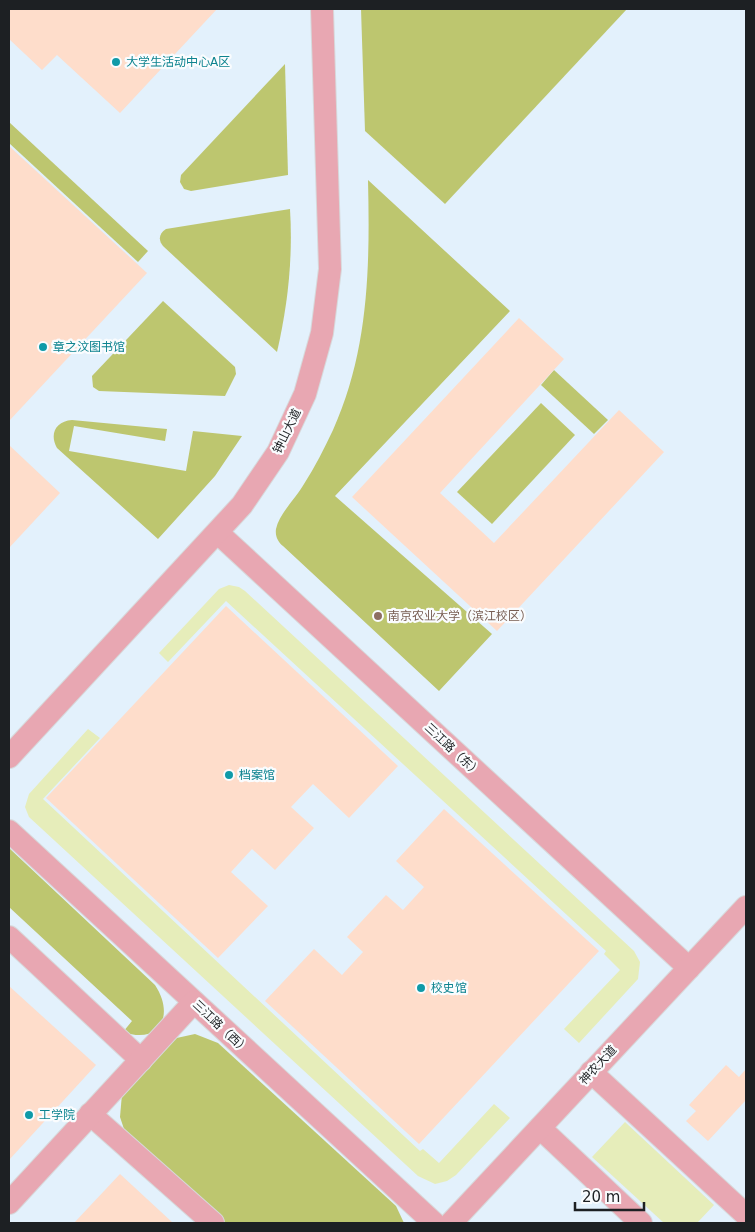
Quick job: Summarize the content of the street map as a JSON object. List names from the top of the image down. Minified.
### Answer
{"streets":{"lane":["钟山大道","三江路（东）","三江路（西）","神农大道"]},"crossings":[["钟山大道","三江路（东）"],["三江路（东）","神农大道"]],"places":["大学生活动中心A区","章之汶图书馆","南京农业大学（滨江校区）","档案馆","校史馆","工学院"],"scale_bar":"20 m"}
